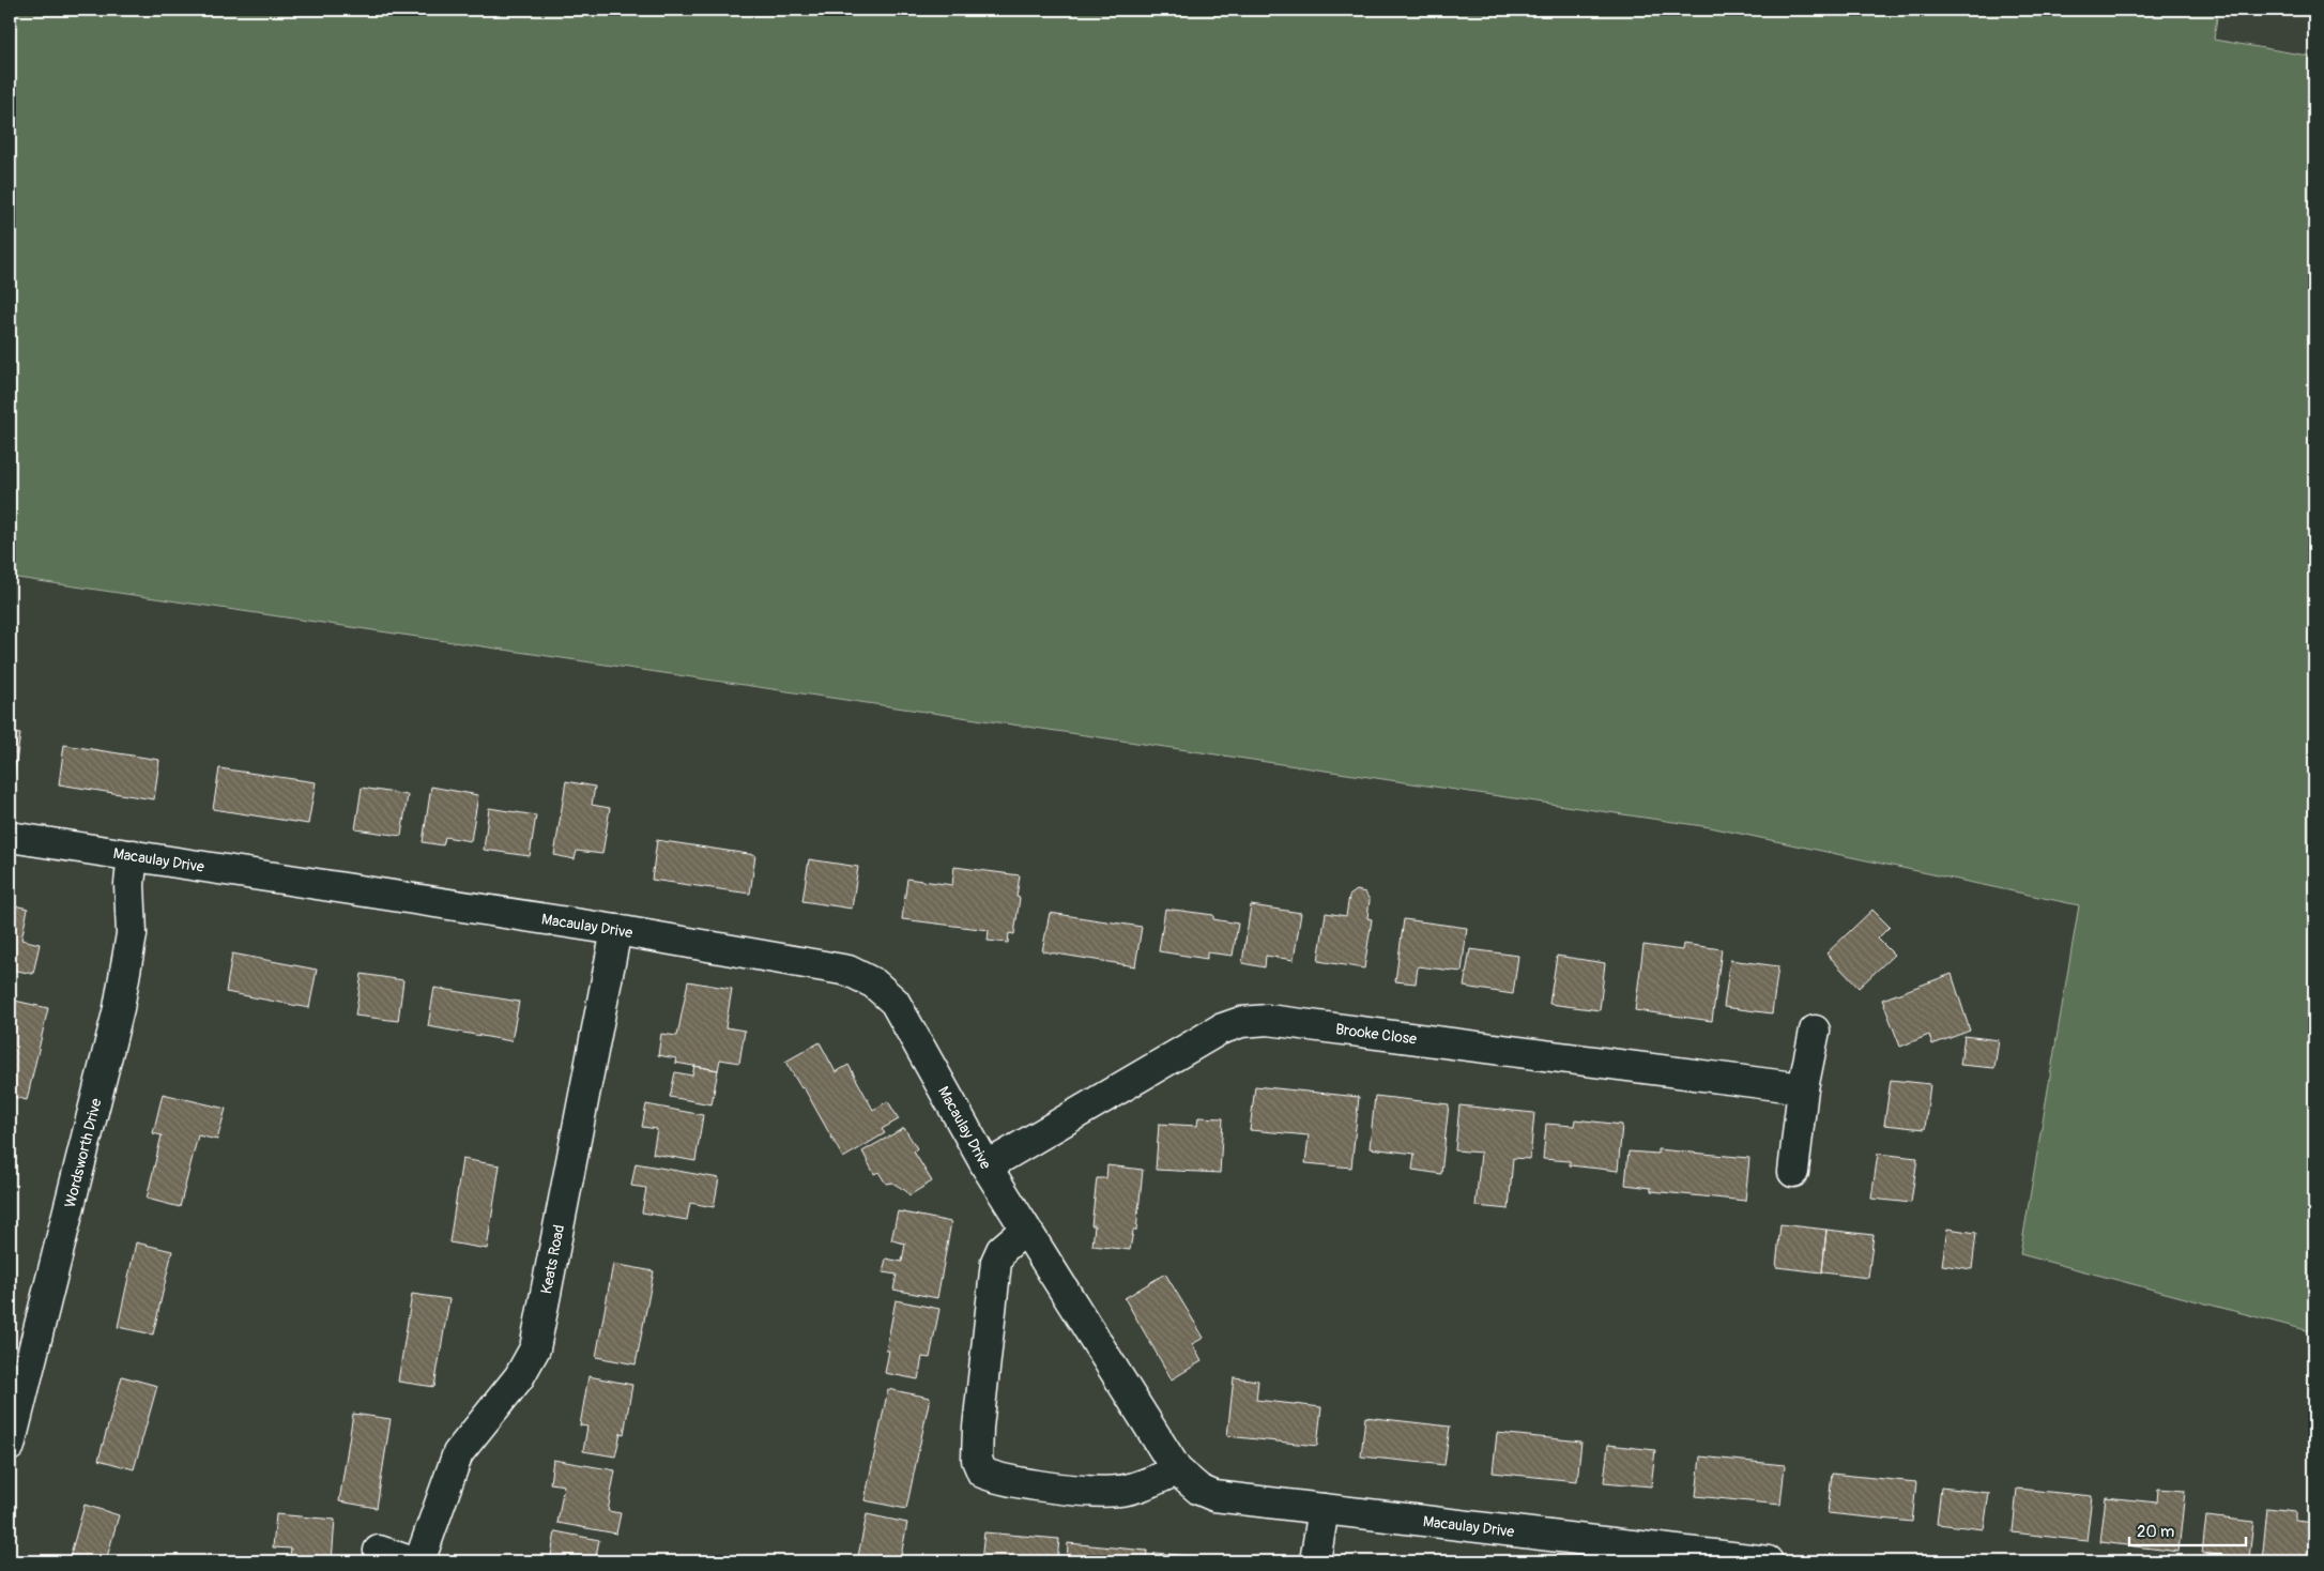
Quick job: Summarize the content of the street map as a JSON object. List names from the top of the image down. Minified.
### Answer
{"streets":{"street":["Macaulay Drive","Brooke Close","Wordsworth Drive","Keats Road"]},"crossings":[["Macaulay Drive","Brooke Close"],["Macaulay Drive","Wordsworth Drive"],["Macaulay Drive","Keats Road"]],"scale_bar":"20 m"}
